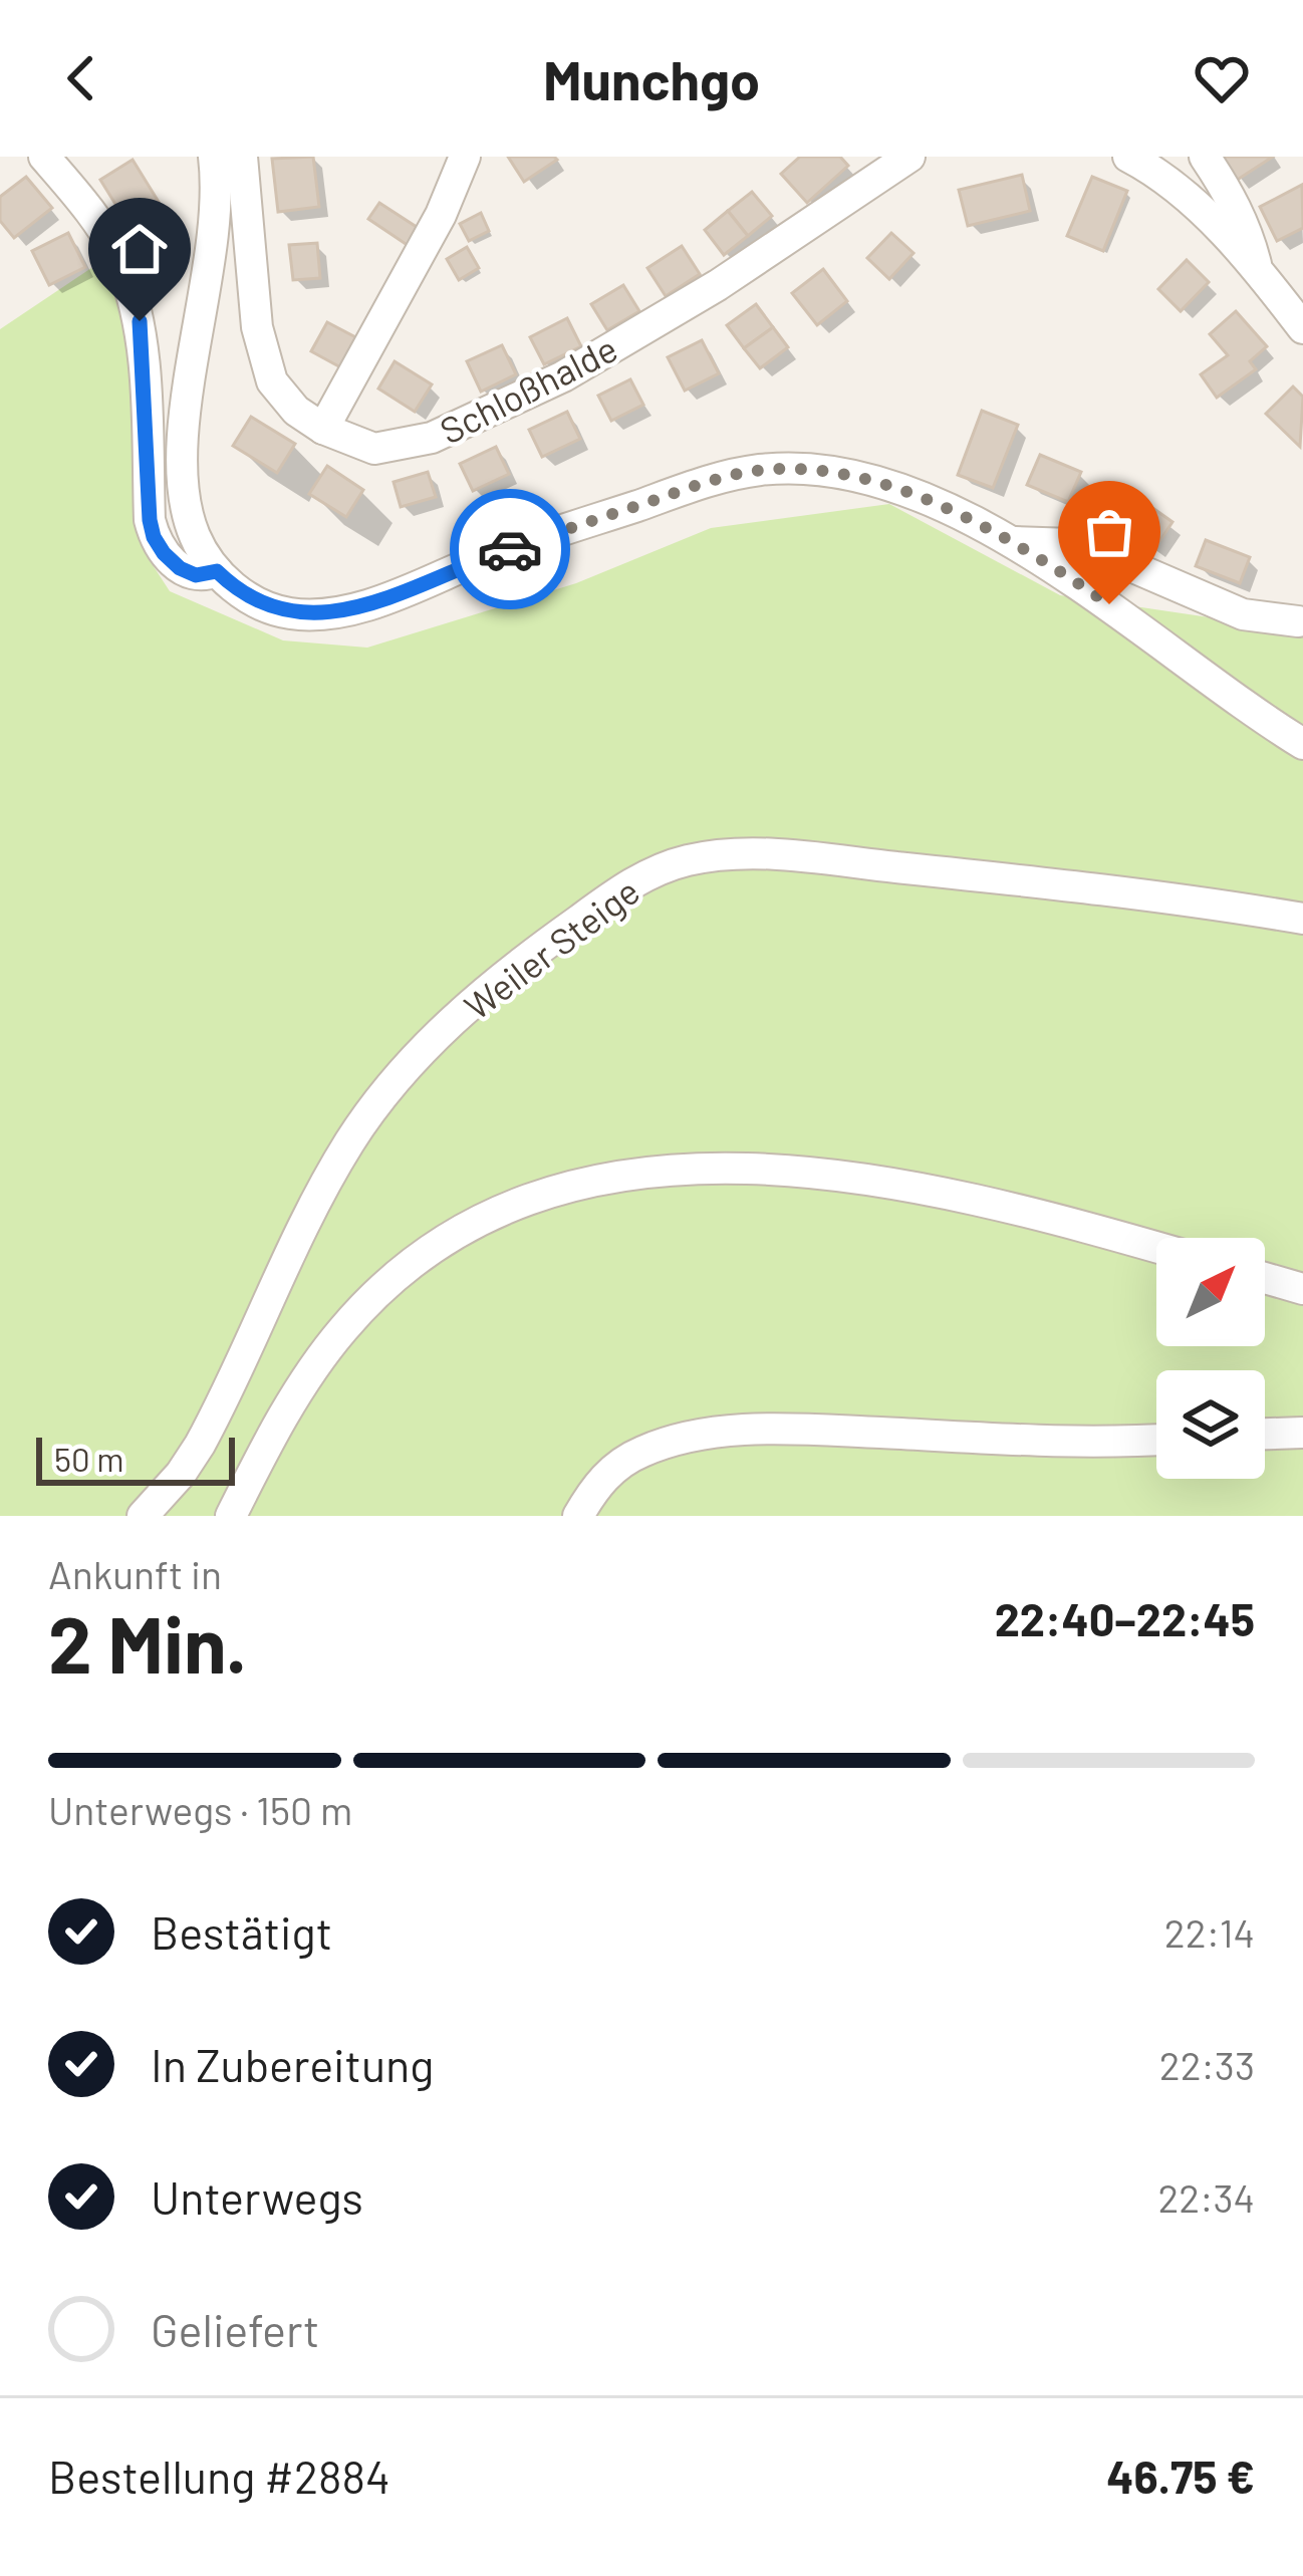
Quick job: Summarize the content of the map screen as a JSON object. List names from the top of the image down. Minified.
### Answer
{"streets":{"street":["Schloßhalde","Weiler Steige"]},"scale_bar":"50 m","north":"top right","page":{"header":"Munchgo","scale":"50 m","heading":["2 Min.","Ankunft in","22:40–22:45"],"panel":["Bestellung #2884","46.75 €"],"bar":"Unterwegs · 150 m","list":[["Bestätigt","22:14"],["In Zubereitung","22:33"],["Unterwegs","22:34"],"Geliefert"]}}
